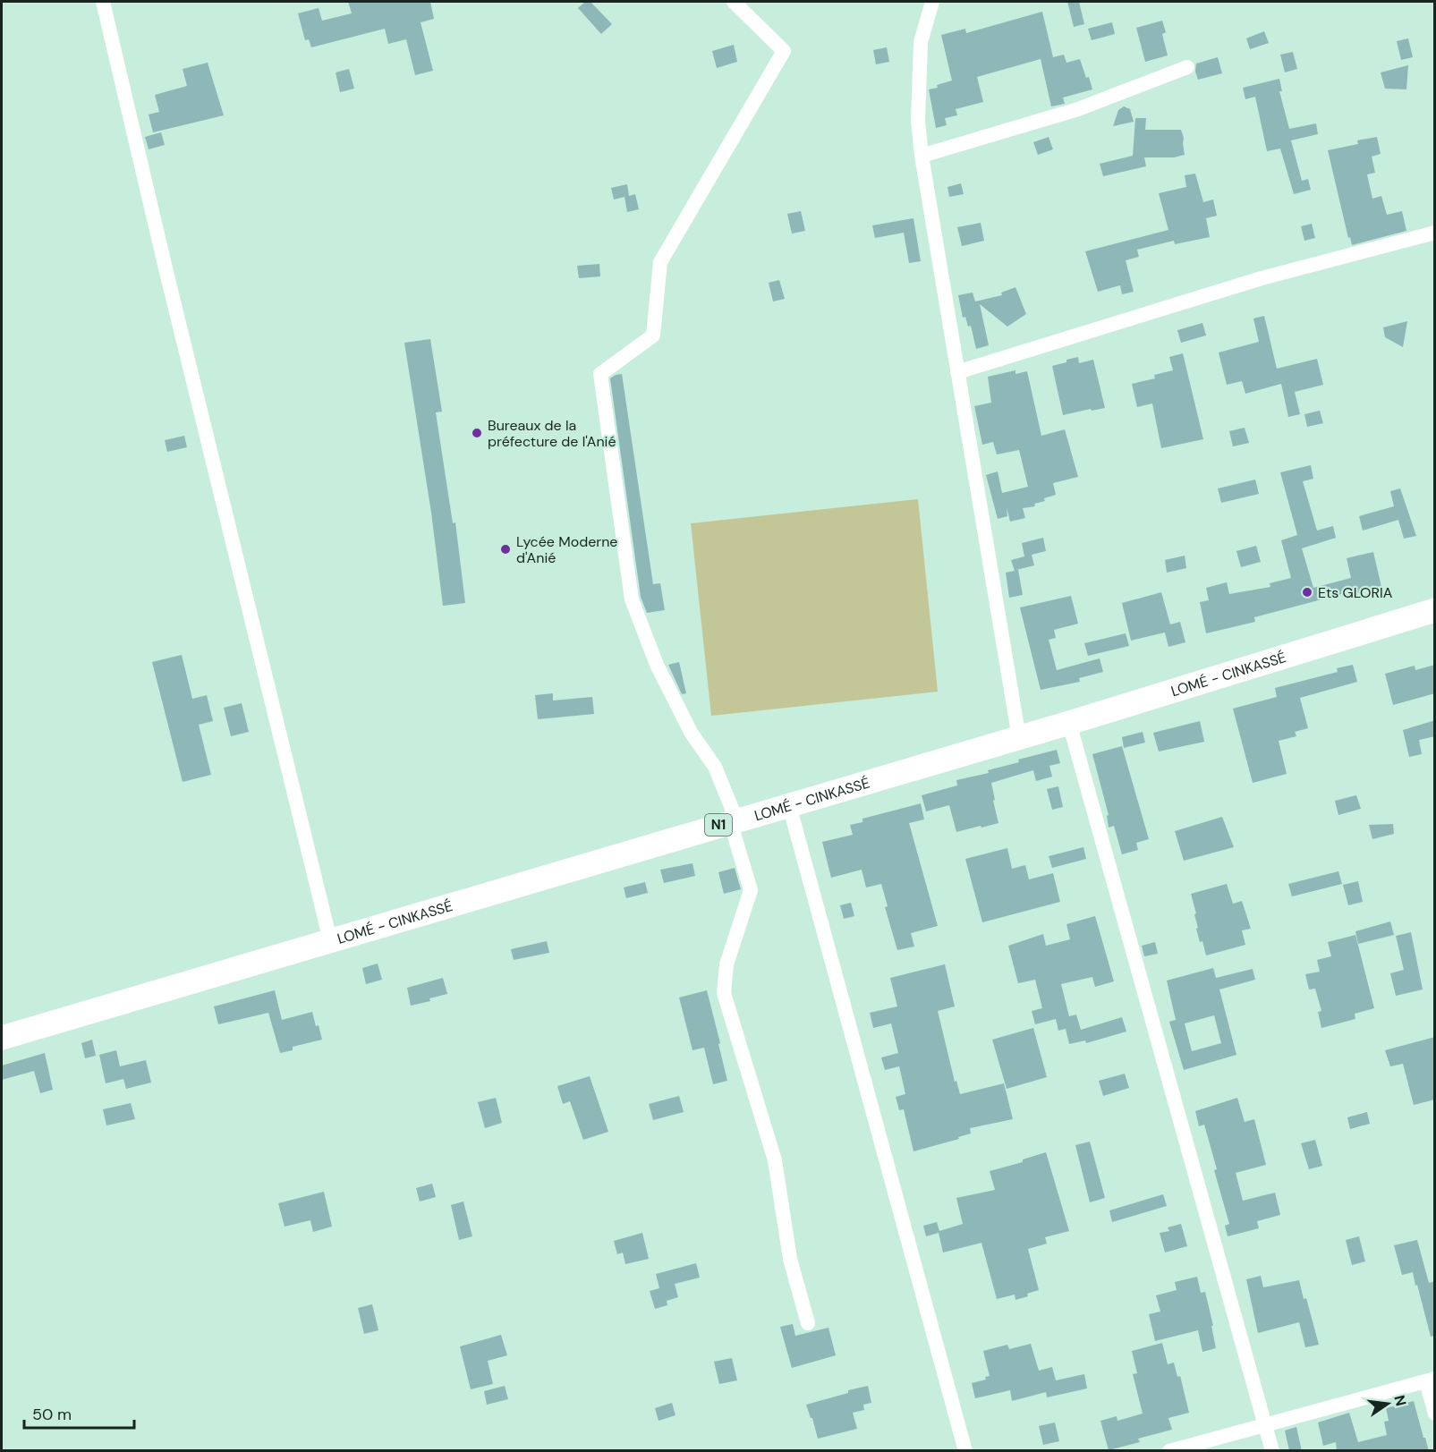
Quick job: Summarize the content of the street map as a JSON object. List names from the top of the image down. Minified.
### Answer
{"streets":{"highway":["LOMÉ - CINKASSÉ","N1"]},"places":["Bureaux de la préfecture de l'Anié","Lycée Moderne d'Anié","Ets GLORIA"],"scale_bar":"50 m","north":"right"}
